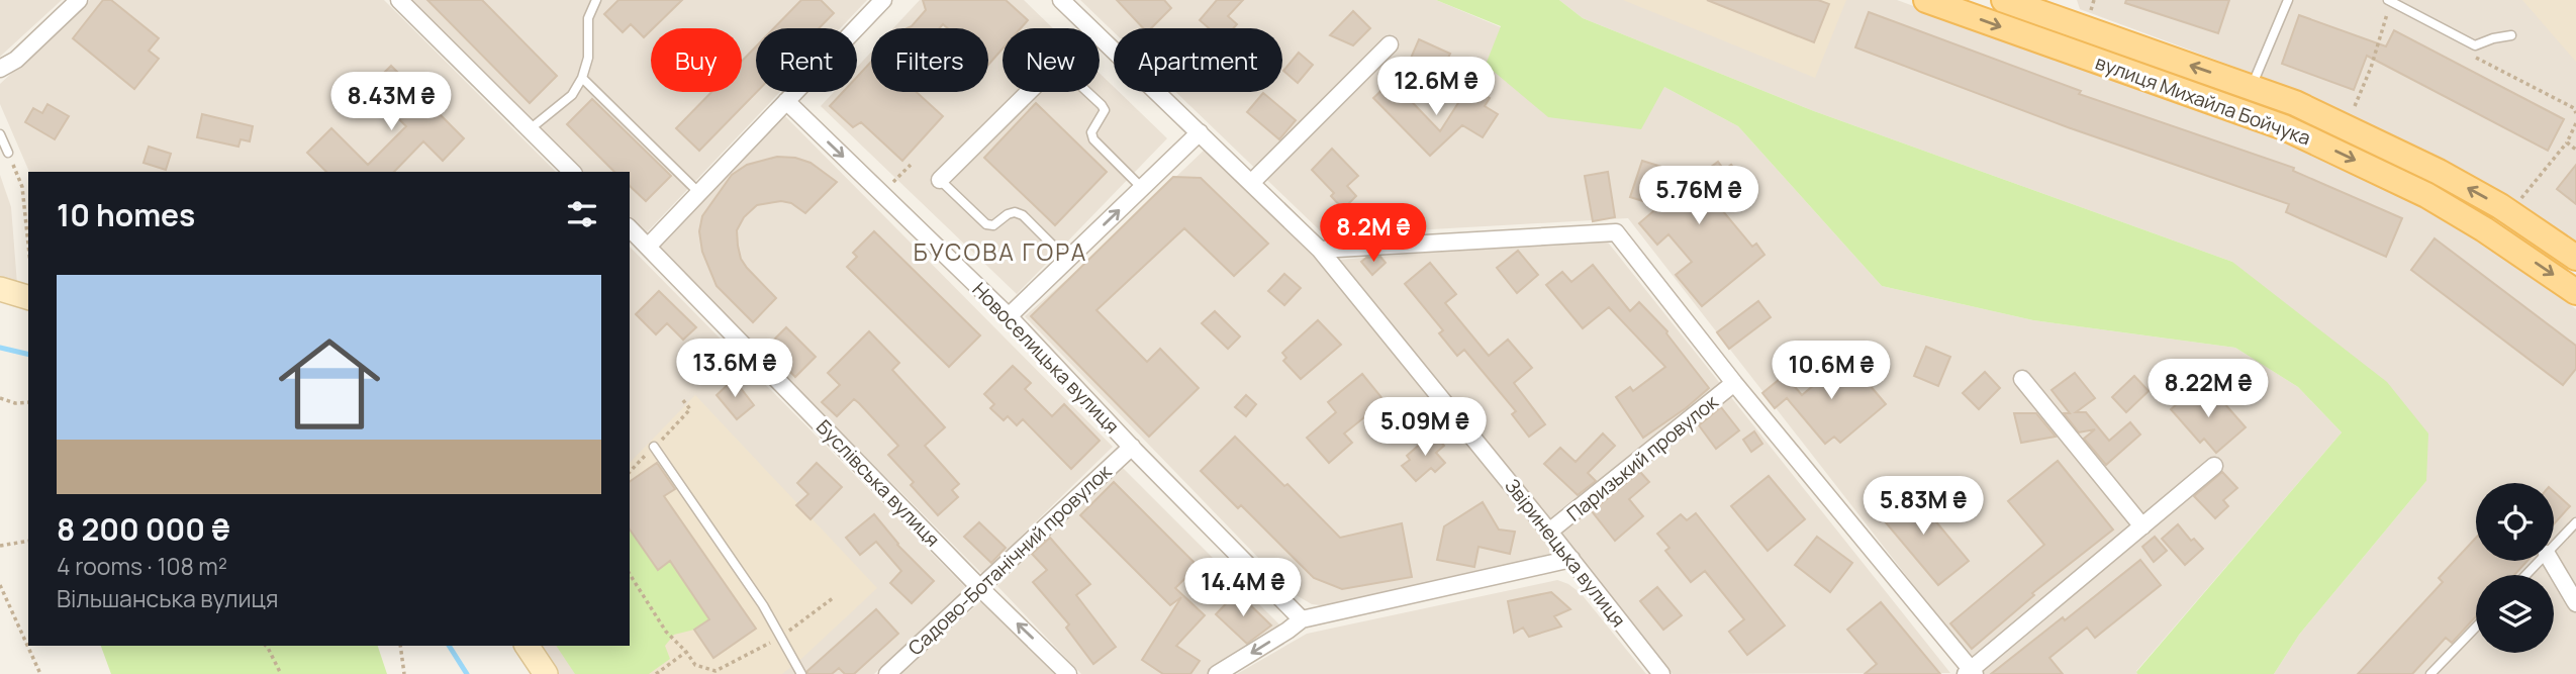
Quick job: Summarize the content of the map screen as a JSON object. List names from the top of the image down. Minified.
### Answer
{"streets":{"main road":["вулиця Михайла Бойчука"],"street":["Новоселицька вулиця","Паризький провулок","Буслівська вулиця","Звіринецька вулиця","Садово-Ботанічний провулок"]},"crossings":[["Новоселицька вулиця","Садово-Ботанічний провулок"],["Паризький провулок","Звіринецька вулиця"],["Буслівська вулиця","Садово-Ботанічний провулок"]],"districts":["БУСОВА ГОРА"],"page":{"chip":["Buy","Rent","Filters","New","Apartment"],"price":["12.6M ₴","8.43M ₴","5.76M ₴","8.2M ₴","13.6M ₴","10.6M ₴","8.22M ₴","5.09M ₴","5.83M ₴","14.4M ₴"],"heading":"10 homes","list":[{"name":"8 200 000 ₴","note":"4 rooms · 108 m² · Вільшанська вулиця"}]}}
